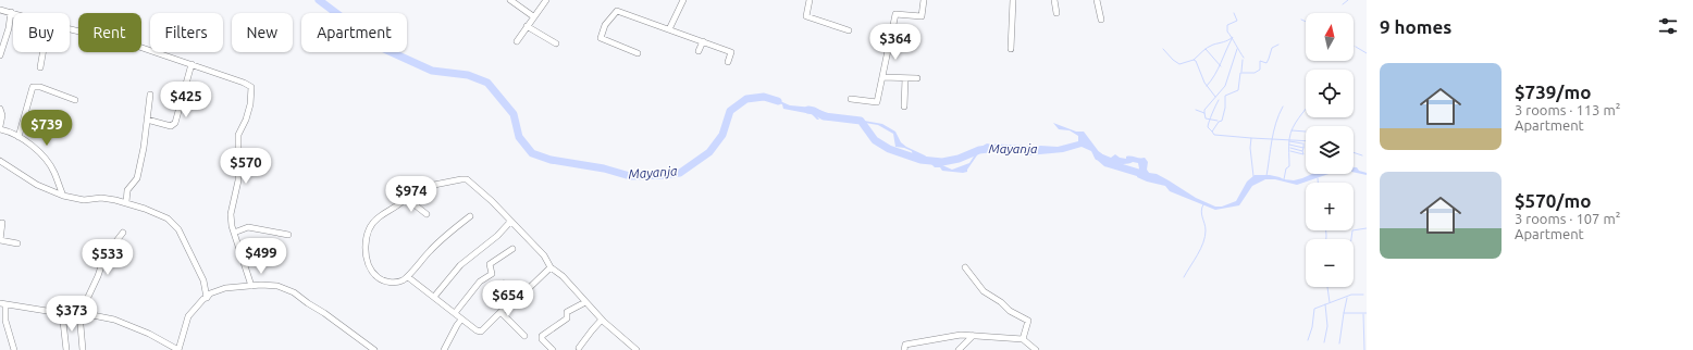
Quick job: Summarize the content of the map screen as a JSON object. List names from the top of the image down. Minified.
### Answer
{"water":["Mayanja"],"north":"top","page":{"heading":"9 homes","map_buttons":["+","−"],"chip":["Buy","Rent","Filters","New","Apartment"],"price":["$364","$425","$739","$570","$974","$499","$533","$654","$373"],"list":[{"name":"$739/mo","note":"3 rooms · 113 m² · Apartment"},{"name":"$570/mo","note":"3 rooms · 107 m² · Apartment"}]}}
